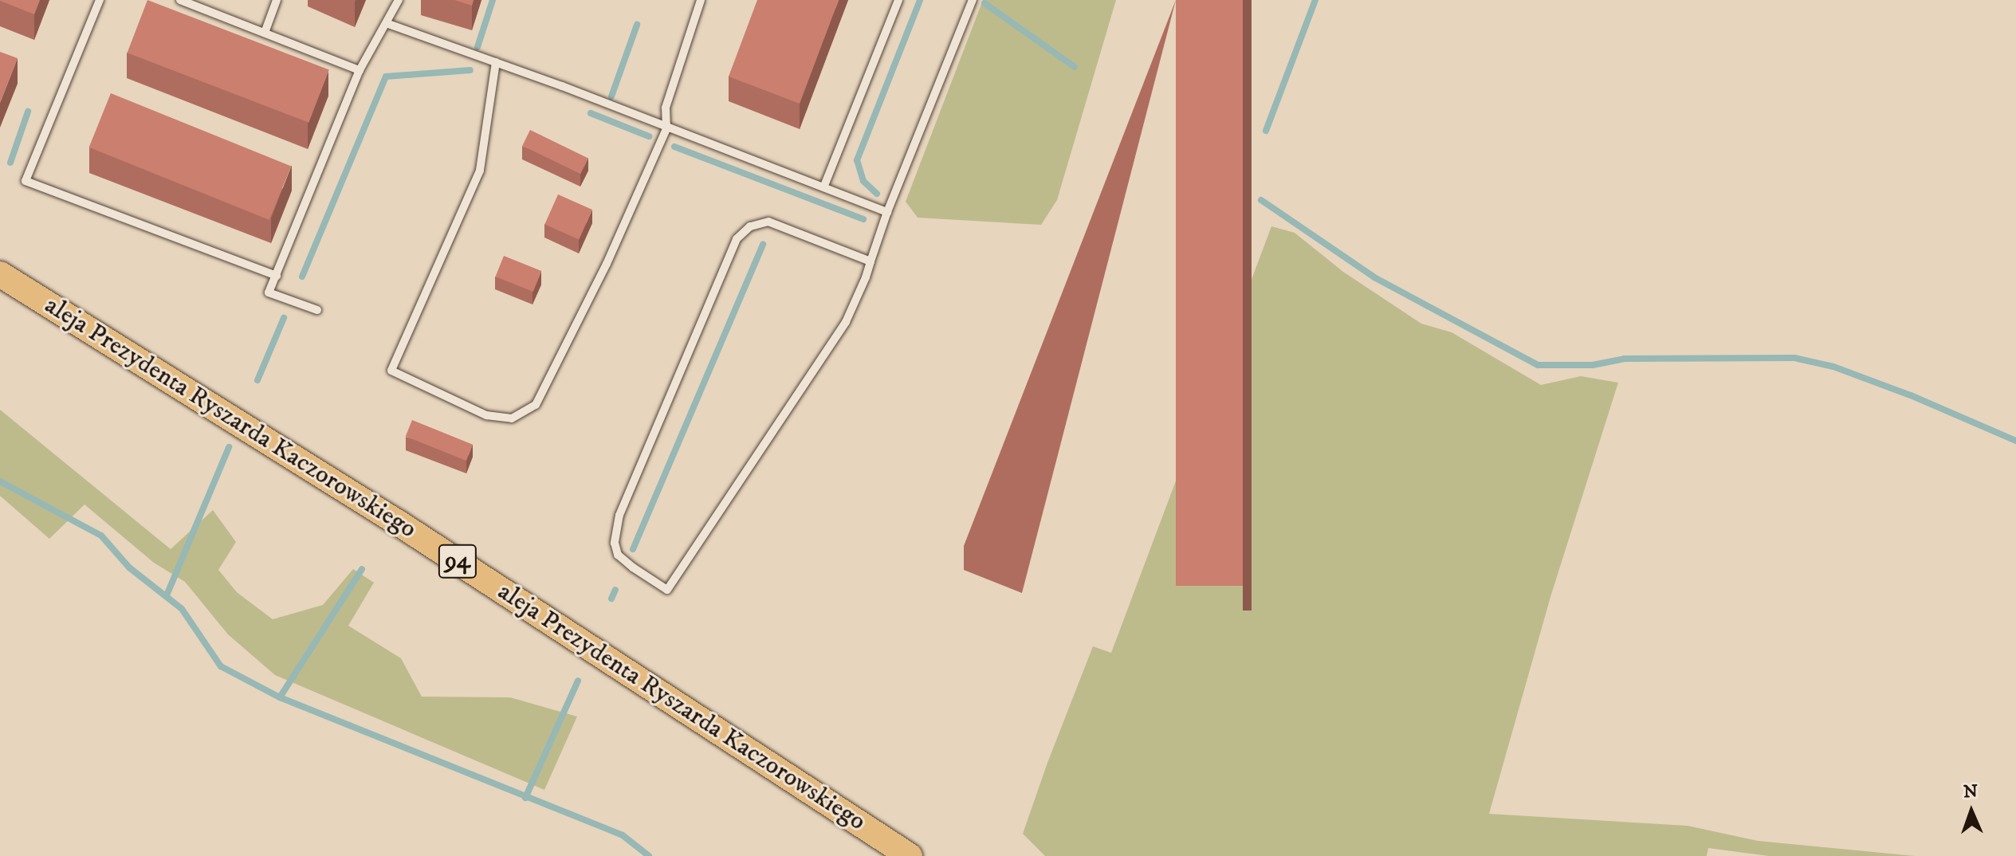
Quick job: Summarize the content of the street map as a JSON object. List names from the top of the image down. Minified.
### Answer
{"streets":{"main road":["aleja Prezydenta Ryszarda Kaczorowskiego","94"]},"north":"top"}
